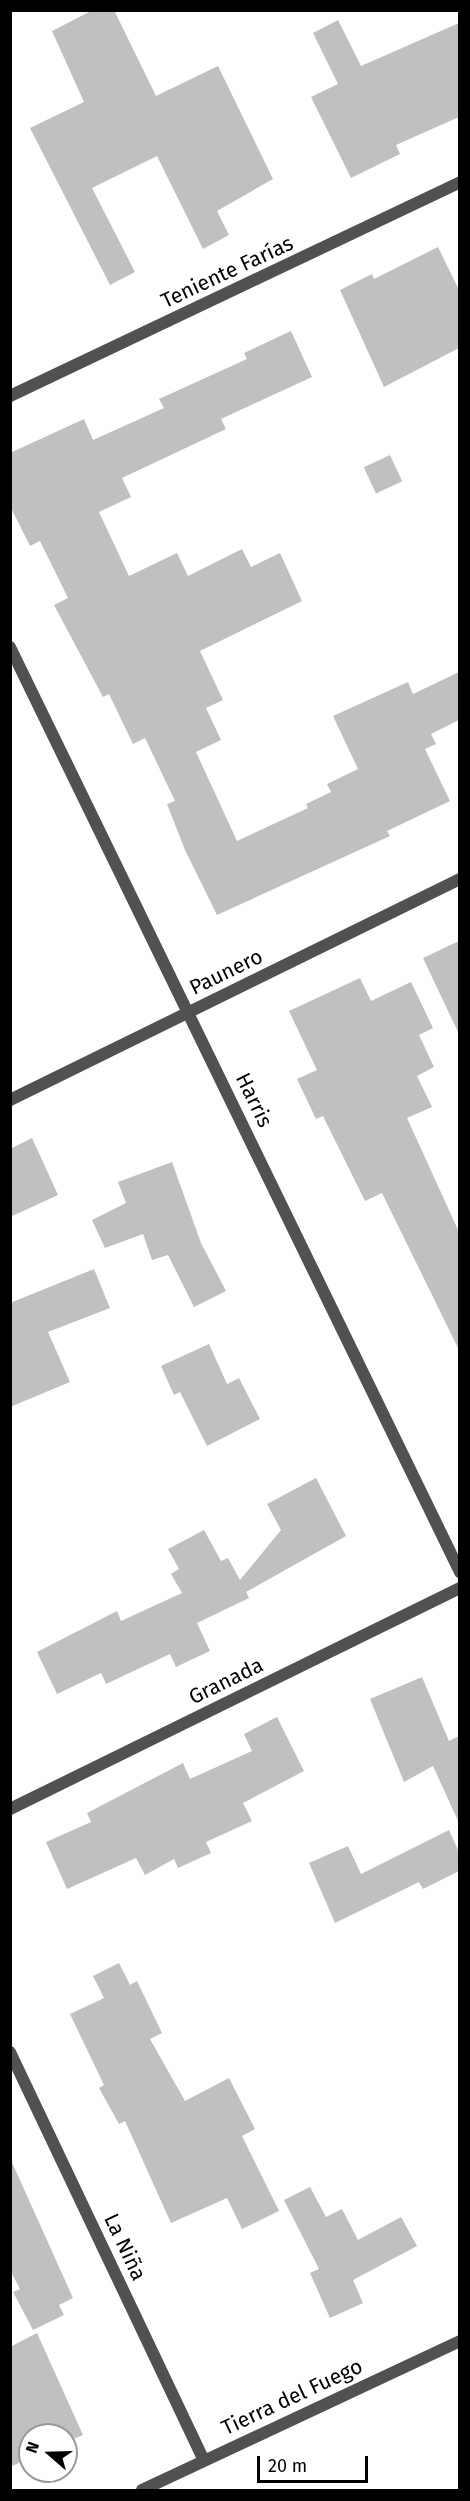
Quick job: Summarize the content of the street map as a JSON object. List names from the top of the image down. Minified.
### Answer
{"streets":{"street":["Teniente Farías","Paunero","Harris","Granada","La Niña","Tierra del Fuego"]},"crossings":[["Paunero","Harris"],["La Niña","Tierra del Fuego"]],"scale_bar":"20 m","north":"left"}
